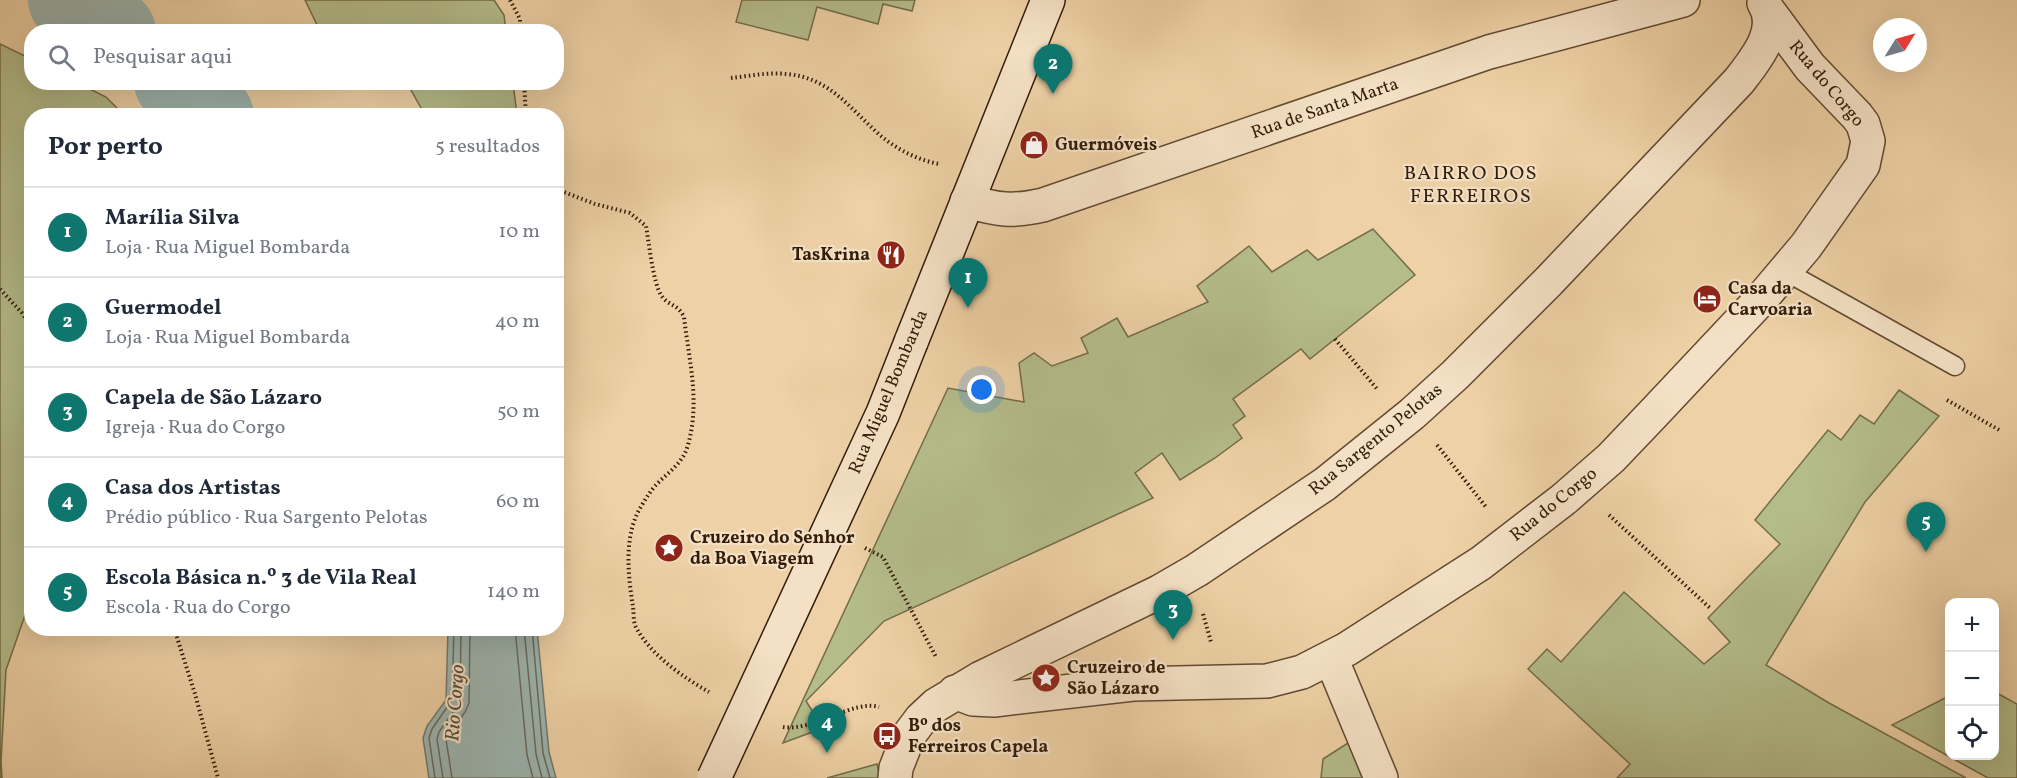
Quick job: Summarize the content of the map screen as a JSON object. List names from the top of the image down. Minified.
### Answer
{"streets":{"street":["Rua do Corgo","Rua de Santa Marta","Rua Miguel Bombarda","Rua Sargento Pelotas"]},"crossings":[["Rua do Corgo","Rua Sargento Pelotas"],["Rua de Santa Marta","Rua Miguel Bombarda"]],"districts":["BAIRRO DOS FERREIROS"],"water":["Rio Corgo"],"places":{"shop":["Guermóveis"],"restaurant":["TasKrina"],"hotel":["Casa da Carvoaria"],"place":["Cruzeiro do Senhor da Boa Viagem","Cruzeiro de São Lázaro"],"bus stop":["Bº dos Ferreiros Capela"]},"north":"top right","page":{"search":"Pesquisar aqui","pins":["2","1","5","3","4"],"heading":["Por perto","5 resultados"],"list":[{"mark":"1","name":"Marília Silva","note":"Loja · Rua Miguel Bombarda","value":"10 m"},{"mark":"2","name":"Guermodel","note":"Loja · Rua Miguel Bombarda","value":"40 m"},{"mark":"3","name":"Capela de São Lázaro","note":"Igreja · Rua do Corgo","value":"50 m"},{"mark":"4","name":"Casa dos Artistas","note":"Prédio público · Rua Sargento Pelotas","value":"60 m"},{"mark":"5","name":"Escola Básica n.º 3 de Vila Real","note":"Escola · Rua do Corgo","value":"140 m"}],"map_buttons":["+","−"]}}
